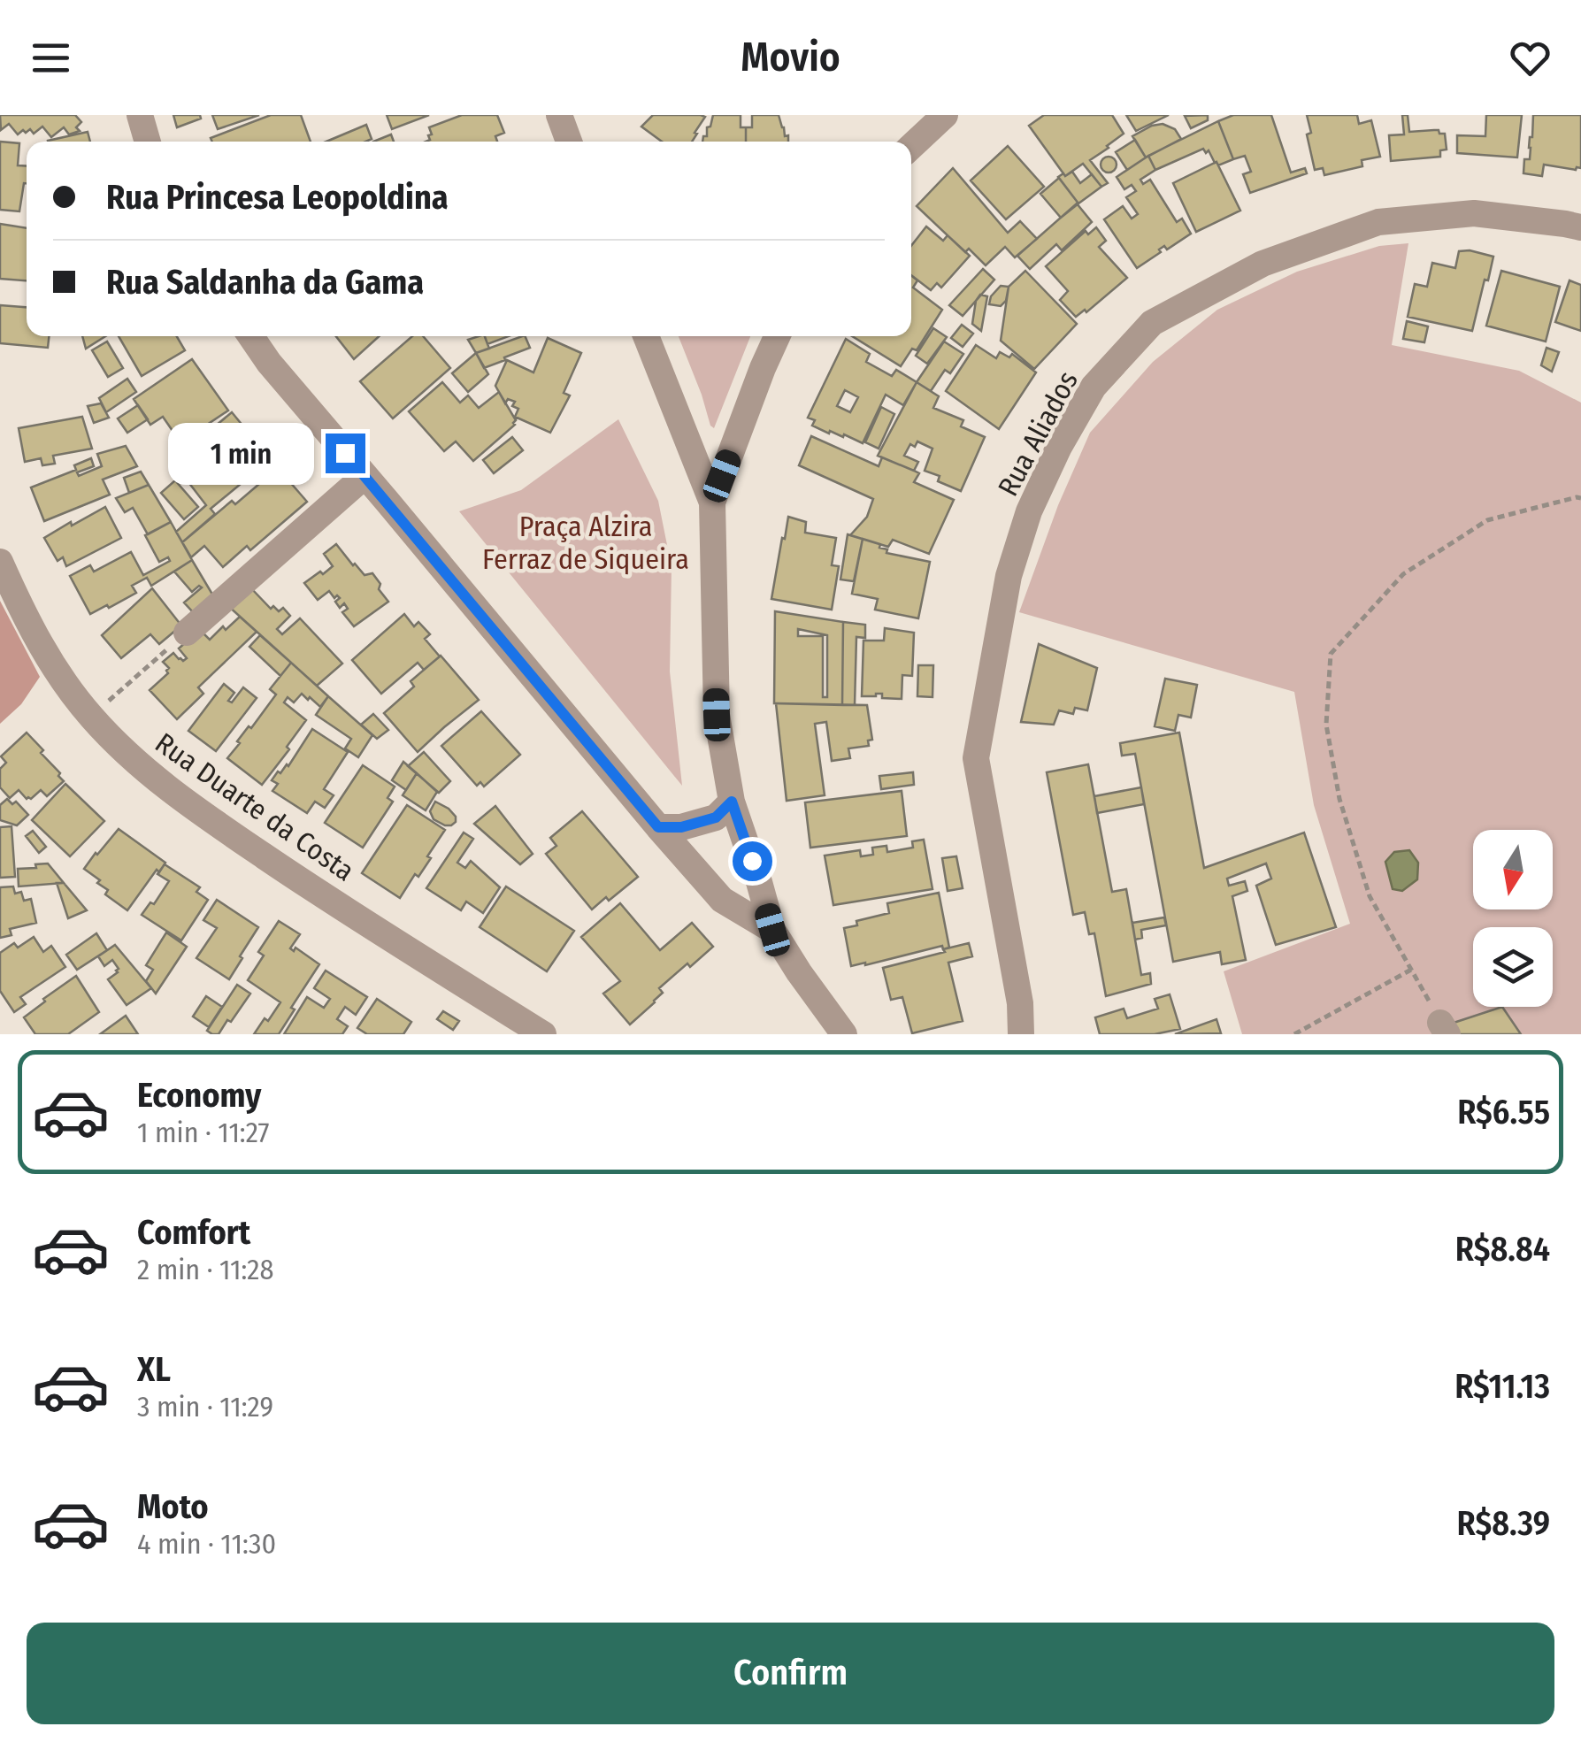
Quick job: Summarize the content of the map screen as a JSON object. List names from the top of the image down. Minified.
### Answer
{"streets":{"street":["Rua Aliados","Rua Duarte da Costa"]},"parks":["Praça Alzira Ferraz de Siqueira"],"north":"bottom","page":{"header":"Movio","banner":["Rua Princesa Leopoldina","Rua Saldanha da Gama"],"bubble":"1 min","list":[{"name":"Economy","note":"1 min · 11:27","value":"R$6.55"},{"name":"Comfort","note":"2 min · 11:28","value":"R$8.84"},{"name":"XL","note":"3 min · 11:29","value":"R$11.13"},{"name":"Moto","note":"4 min · 11:30","value":"R$8.39"}],"buttons":"Confirm"}}
